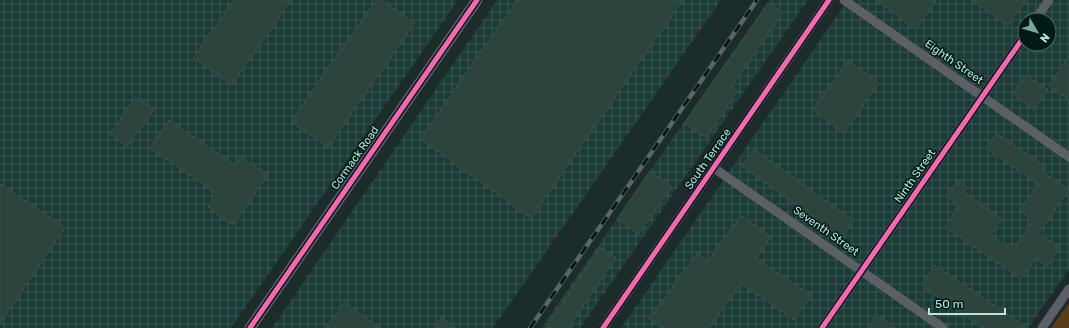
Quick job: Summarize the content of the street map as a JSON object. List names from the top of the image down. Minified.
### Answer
{"streets":{"street":["Eighth Street","Cormack Road","South Terrace","Ninth Street","Seventh Street"]},"crossings":[["Eighth Street","Ninth Street"],["South Terrace","Seventh Street"],["Ninth Street","Seventh Street"]],"scale_bar":"50 m","north":"bottom right"}
